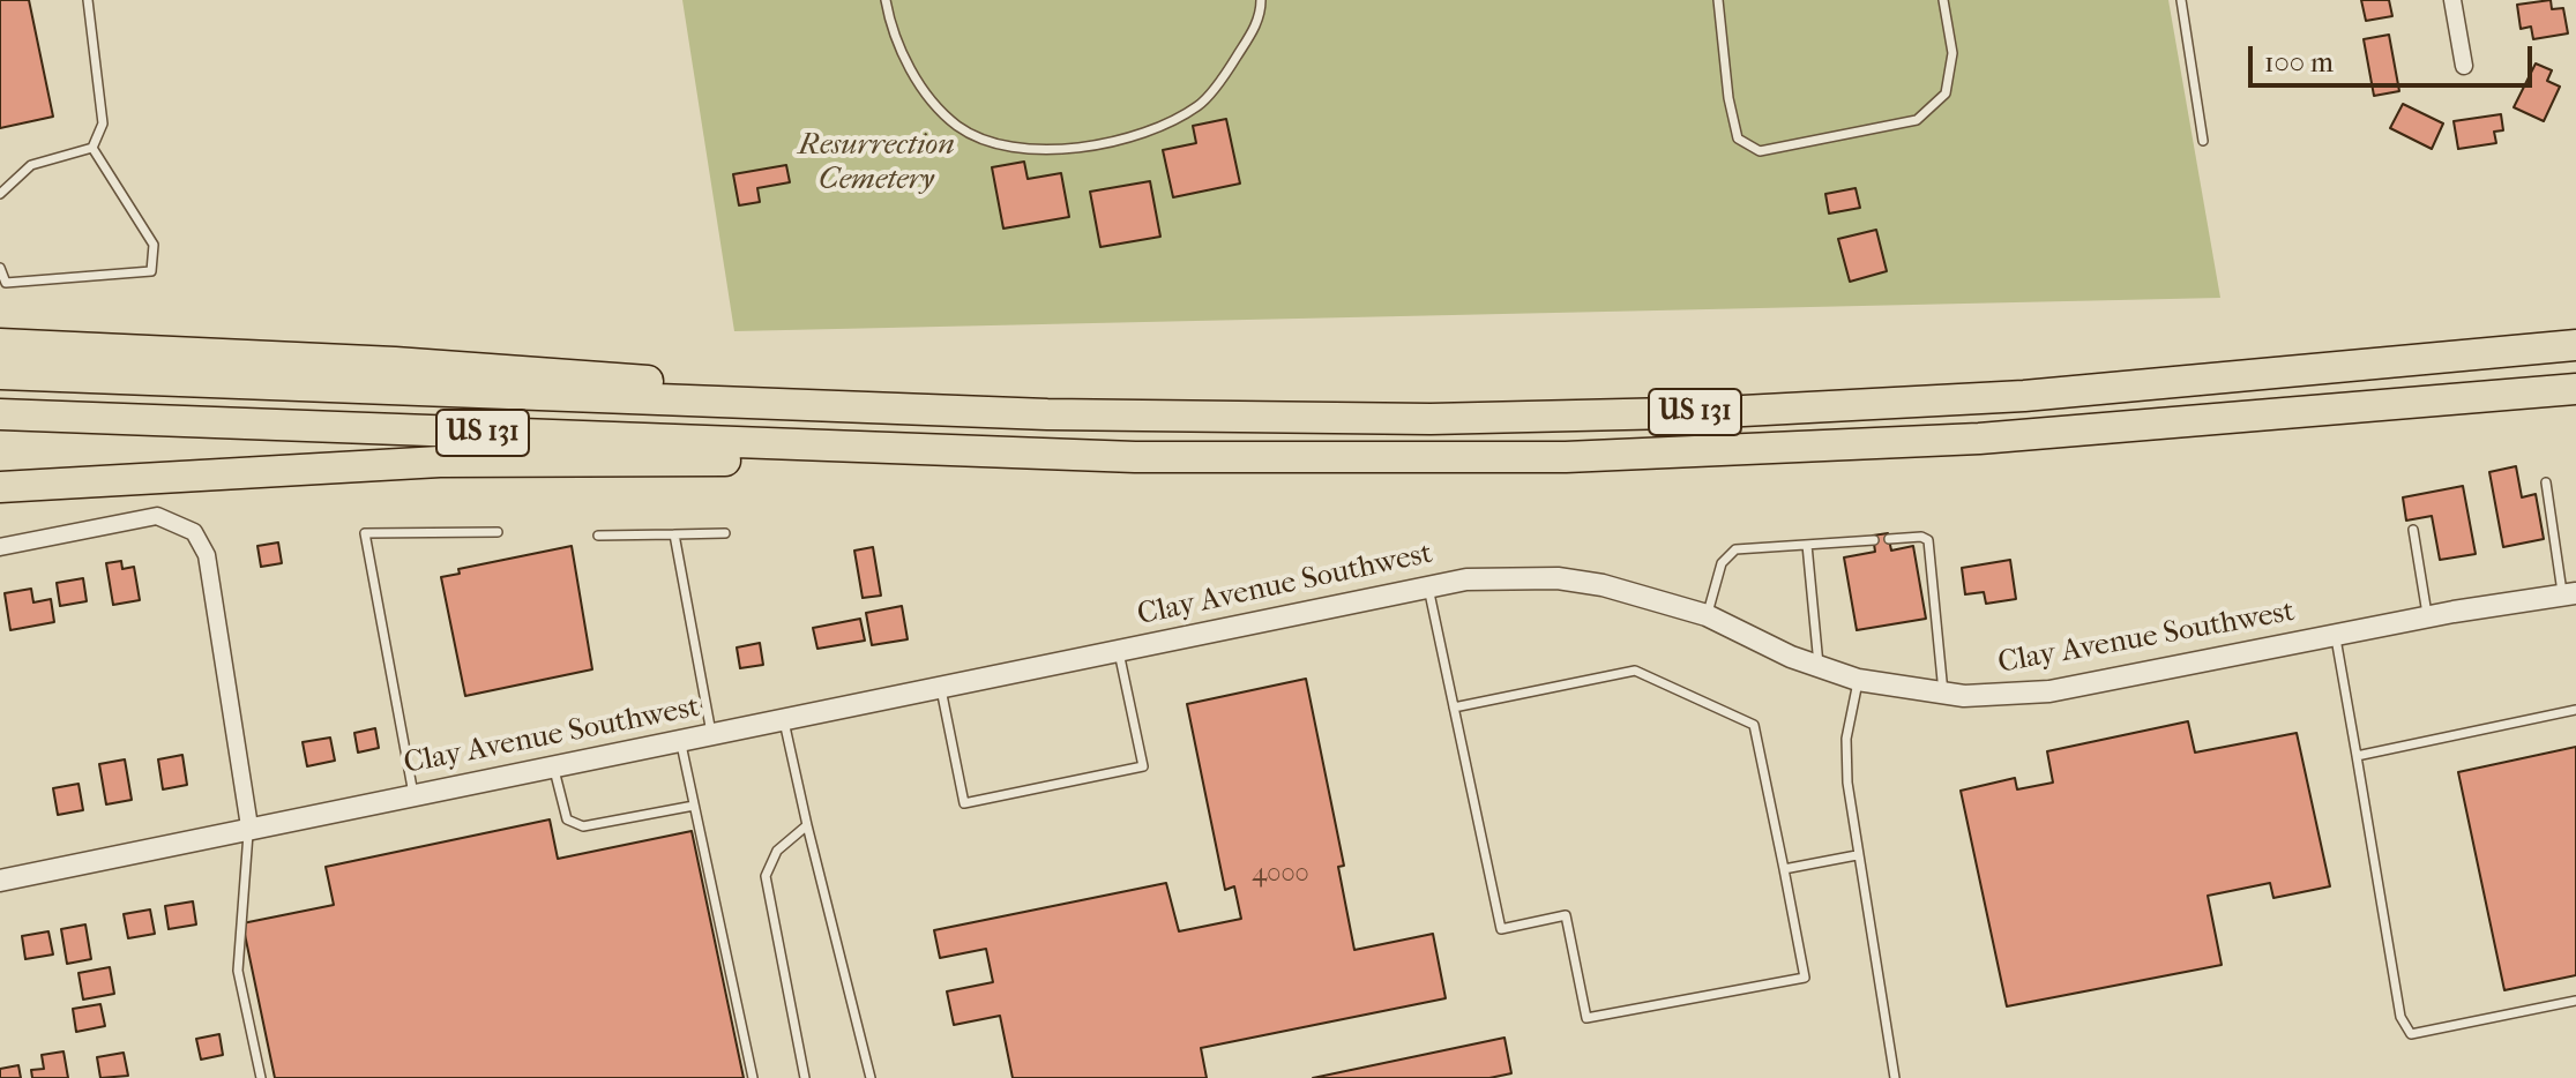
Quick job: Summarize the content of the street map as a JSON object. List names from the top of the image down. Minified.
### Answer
{"streets":{"highway":["US 131"],"street":["Clay Avenue Southwest"]},"parks":["Resurrection Cemetery"],"house_numbers":["4000"],"scale_bar":"100 m"}
